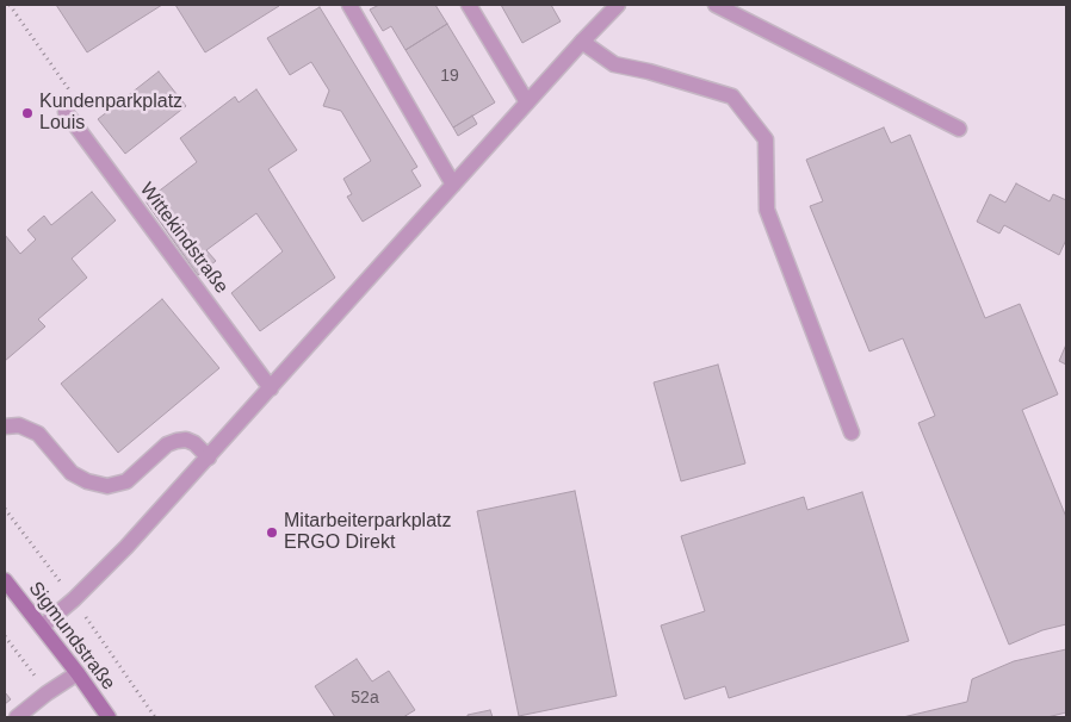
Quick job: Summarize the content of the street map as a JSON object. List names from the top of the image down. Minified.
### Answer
{"streets":{"main road":["Sigmundstraße"],"street":["Wittekindstraße"]},"places":["Kundenparkplatz Louis","Mitarbeiterparkplatz ERGO Direkt"],"house_numbers":["19","52a"]}
